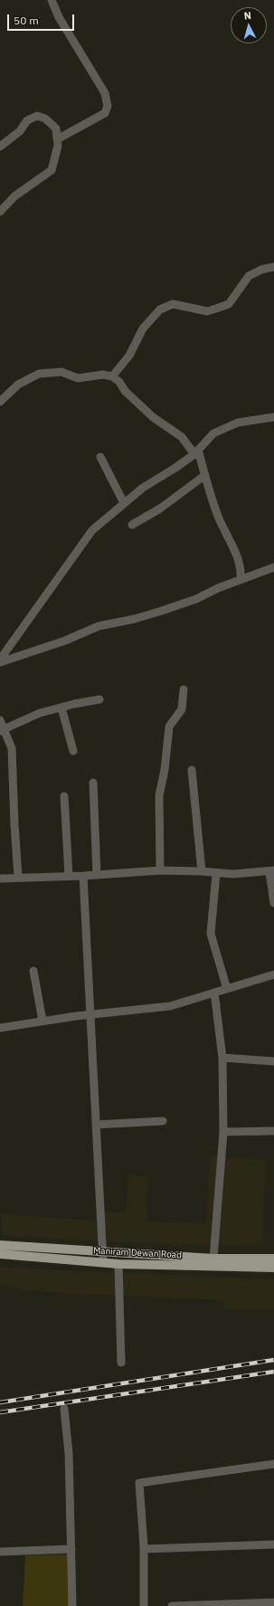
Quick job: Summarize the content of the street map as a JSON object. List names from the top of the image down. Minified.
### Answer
{"streets":{"main road":["Maniram Dewan Road"]},"scale_bar":"50 m","north":"top"}
